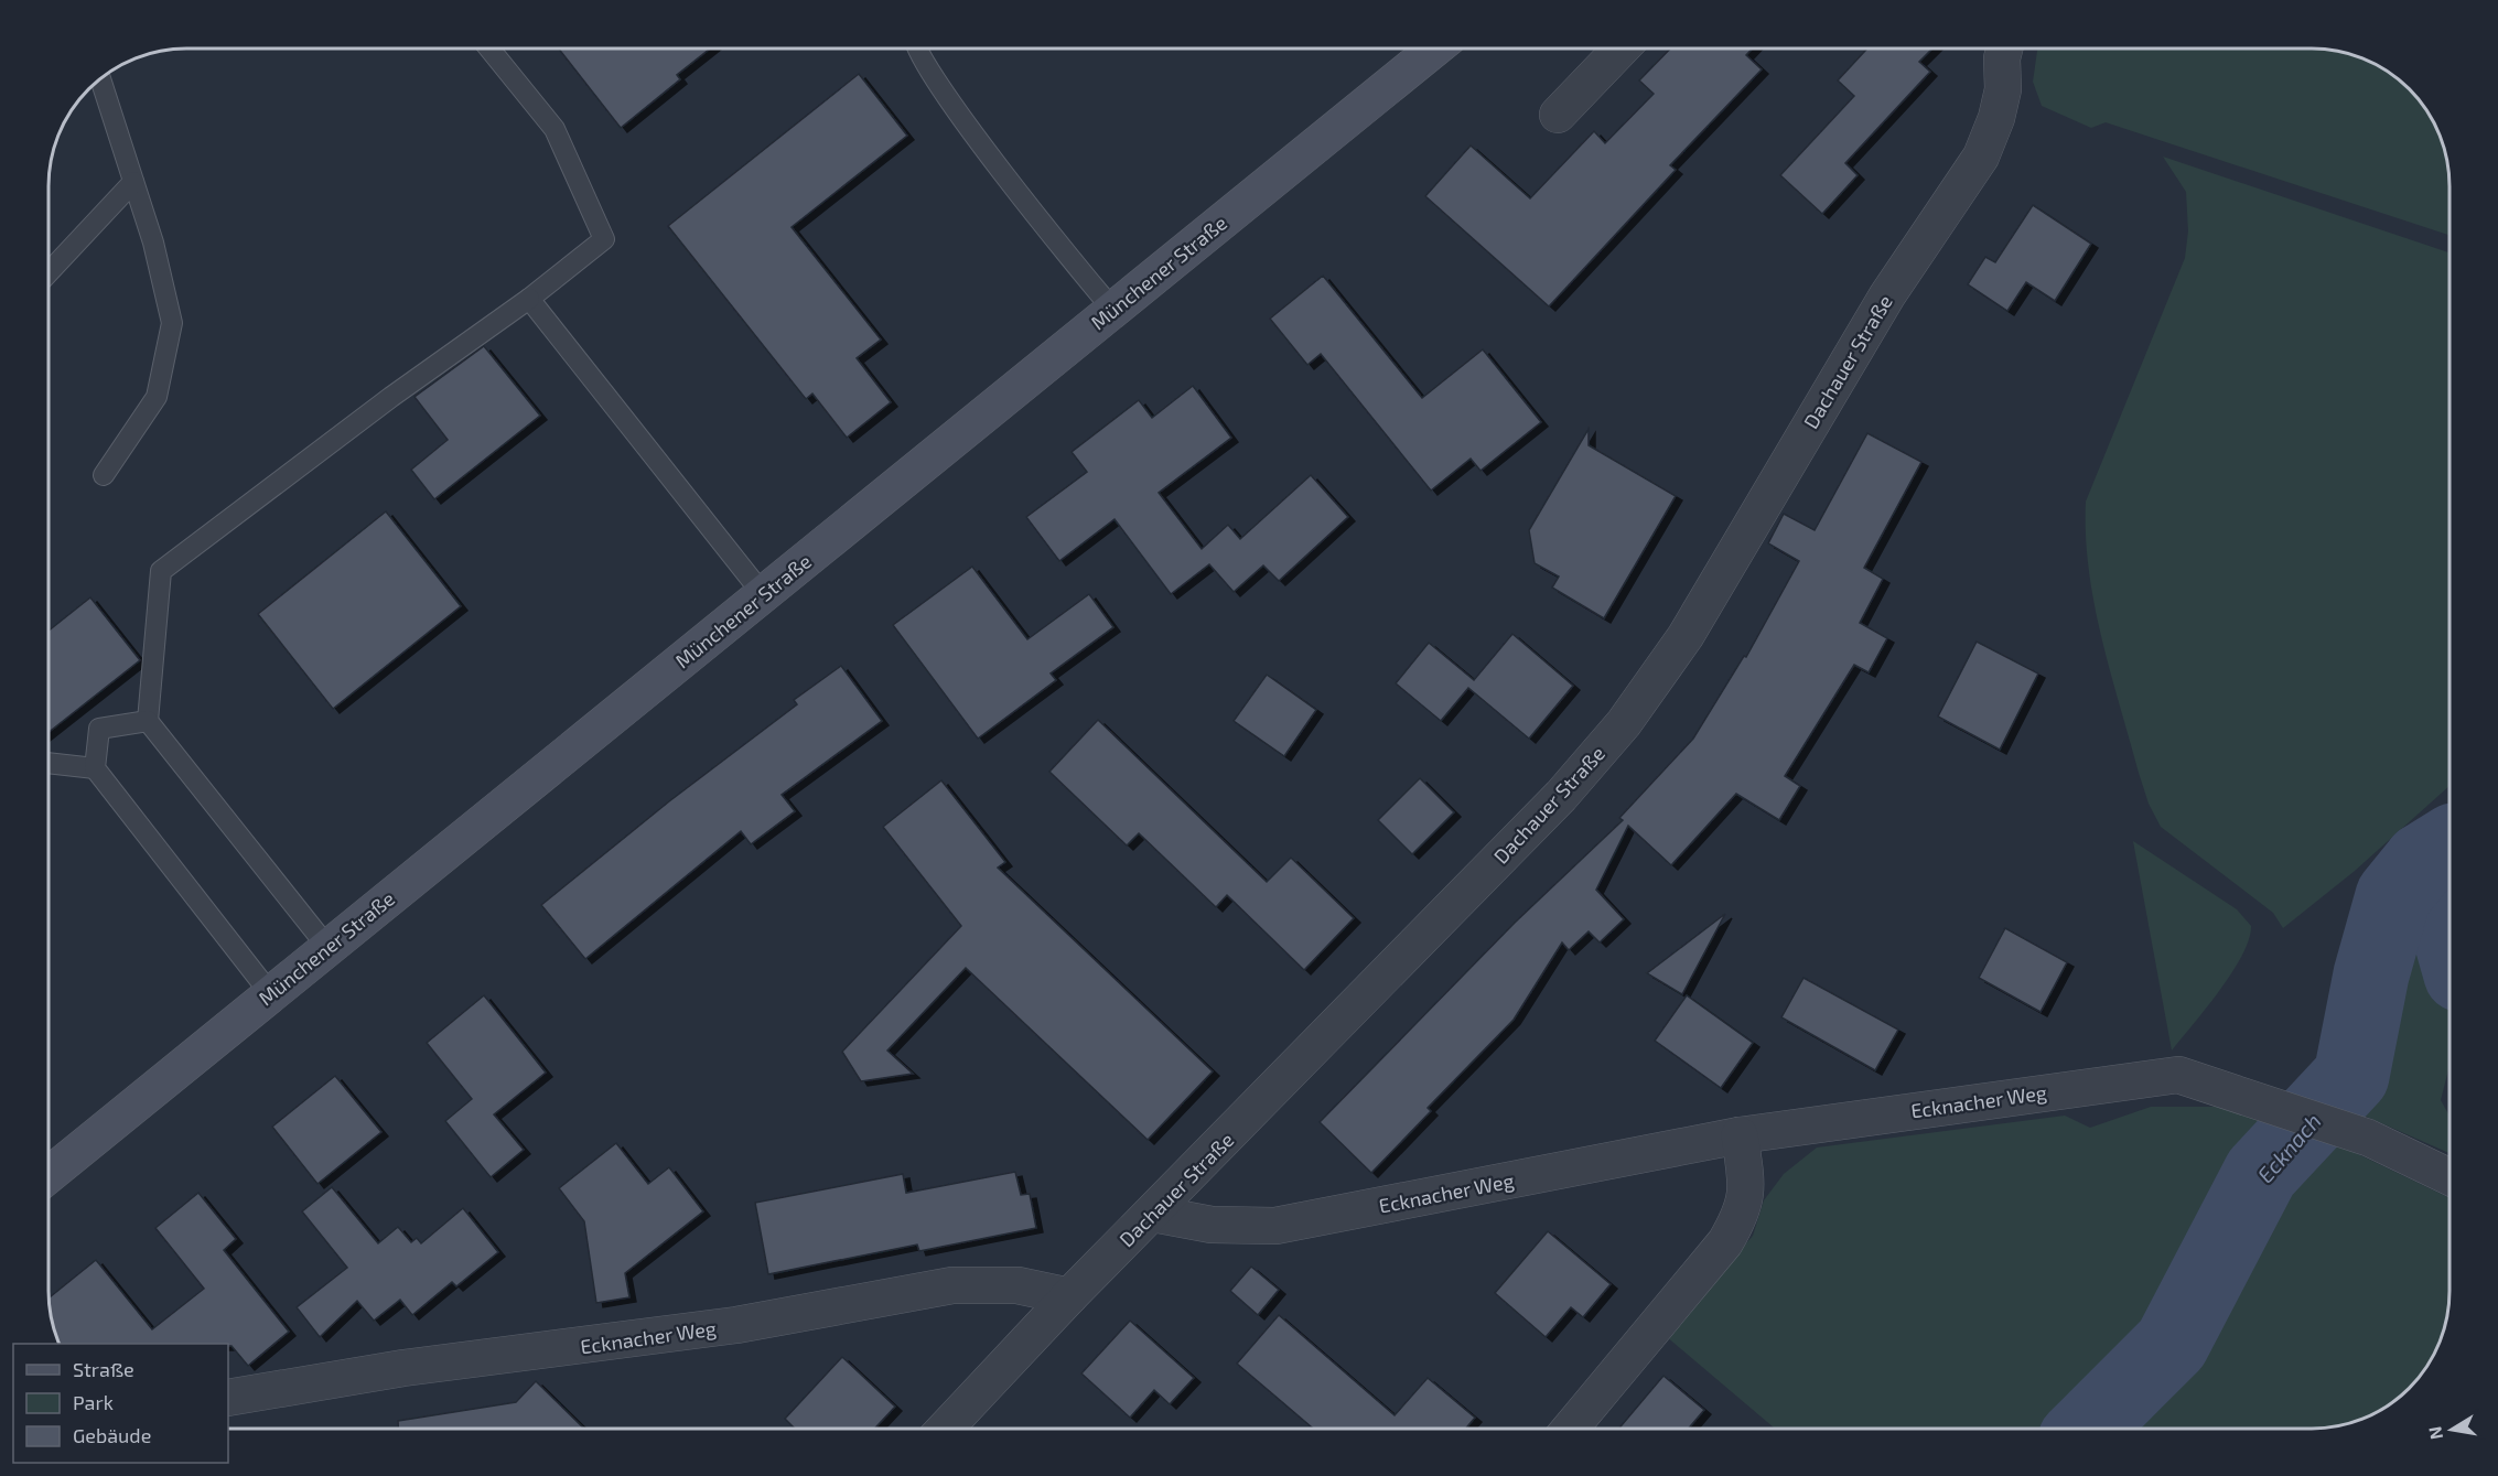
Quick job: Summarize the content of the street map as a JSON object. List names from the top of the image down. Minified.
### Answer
{"streets":{"main road":["Münchener Straße"],"street":["Dachauer Straße","Ecknacher Weg"]},"crossings":[["Dachauer Straße","Ecknacher Weg"]],"water":["Ecknach"],"legend":["Straße","Park","Gebäude"],"north":"left"}
